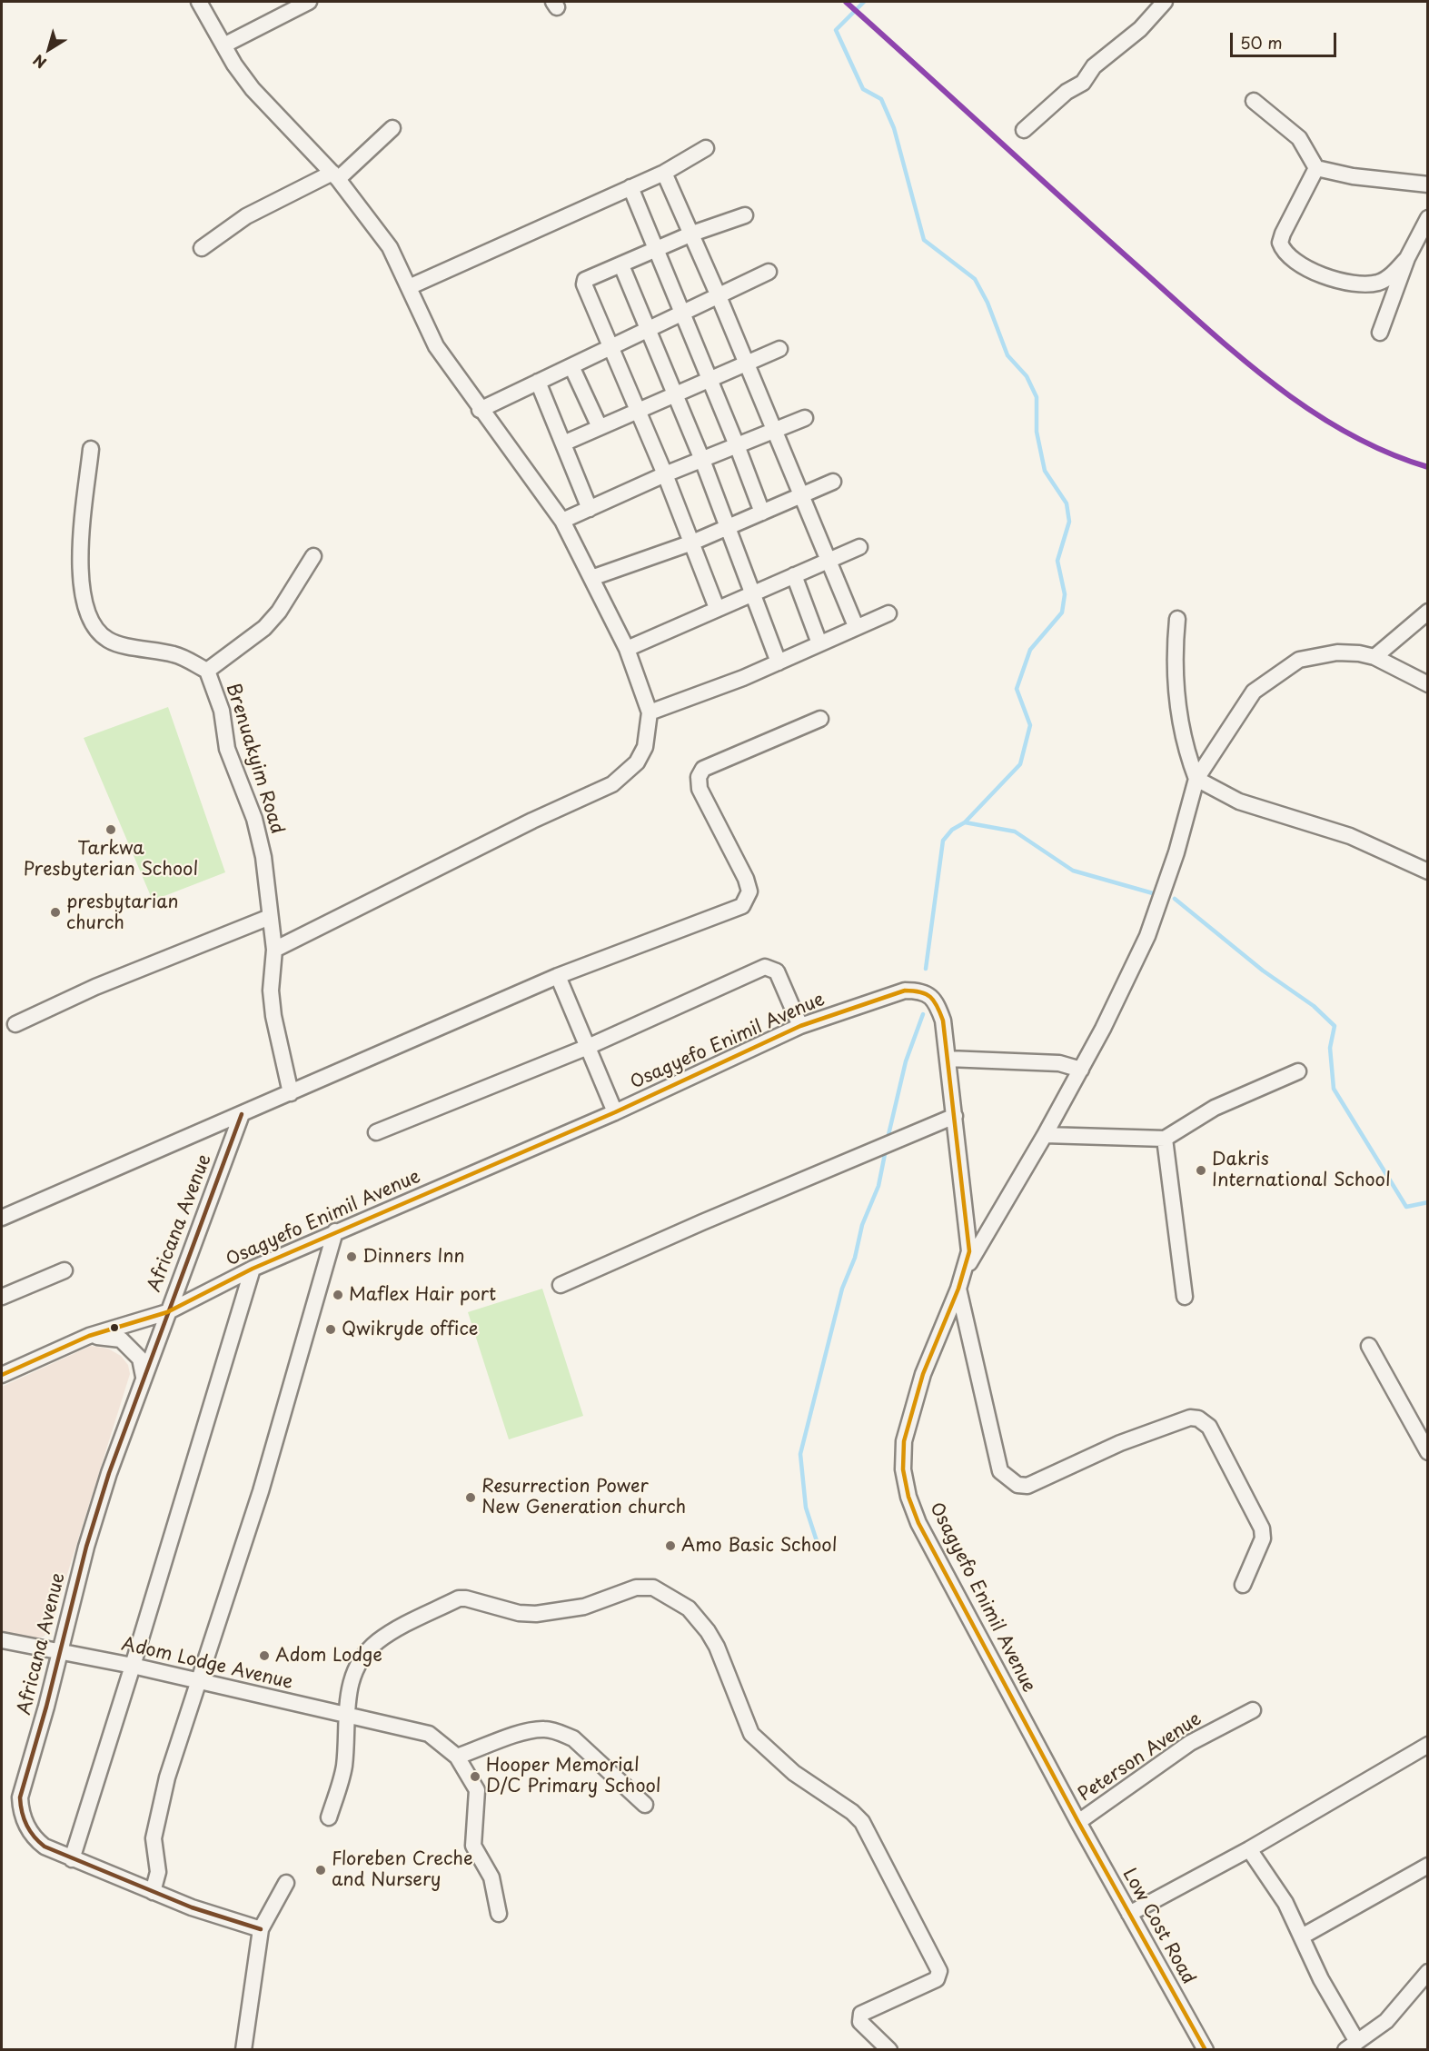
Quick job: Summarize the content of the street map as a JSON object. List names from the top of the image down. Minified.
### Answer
{"streets":{"street":["Brenuakyim Road","Osagyefo Enimil Avenue","Africana Avenue","Adom Lodge Avenue","Peterson Avenue","Low Cost Road"]},"crossings":[["Osagyefo Enimil Avenue","Africana Avenue"],["Osagyefo Enimil Avenue","Peterson Avenue"],["Osagyefo Enimil Avenue","Low Cost Road"],["Africana Avenue","Adom Lodge Avenue"],["Peterson Avenue","Low Cost Road"]],"places":["Tarkwa Presbyterian School","presbytarian church","Dakris International School","Dinners Inn","Maflex Hair port","Qwikryde office","Resurrection Power New Generation church","Amo Basic School","Adom Lodge","Hooper Memorial D/C Primary School","Floreben Creche and Nursery"],"scale_bar":"50 m","north":"bottom left"}
